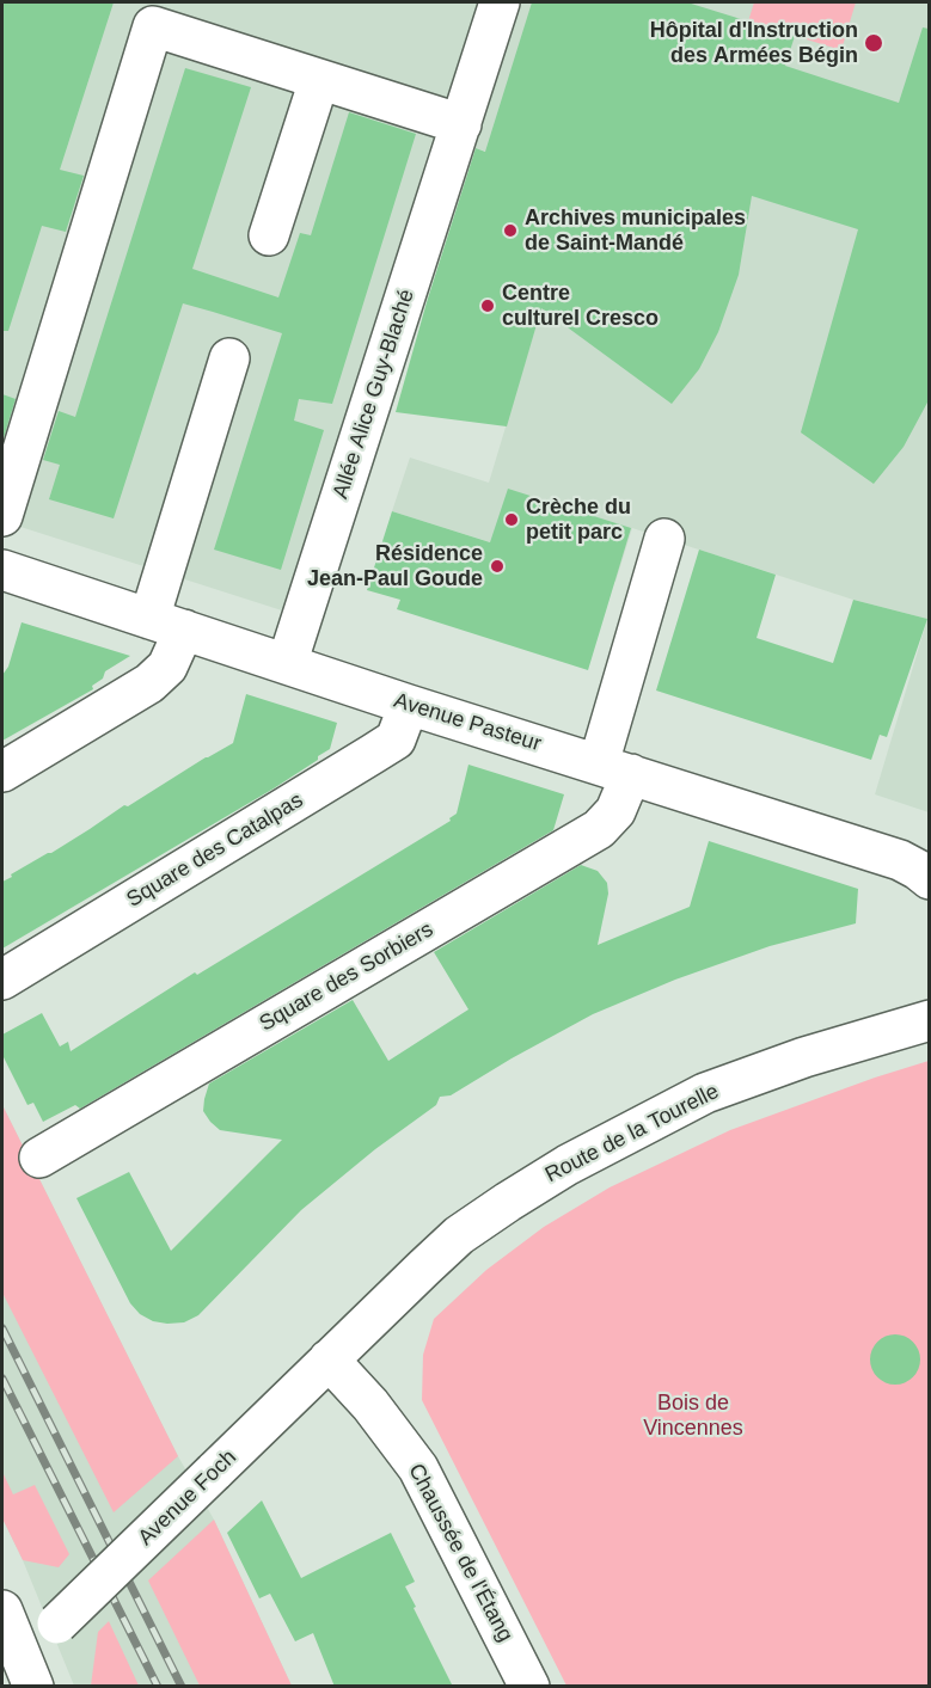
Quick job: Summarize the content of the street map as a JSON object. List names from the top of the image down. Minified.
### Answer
{"streets":{"street":["Allée Alice Guy-Blaché","Avenue Pasteur","Square des Catalpas","Square des Sorbiers","Route de la Tourelle","Avenue Foch","Chaussée de l'Étang"]},"crossings":[["Allée Alice Guy-Blaché","Avenue Pasteur"],["Avenue Pasteur","Square des Catalpas"],["Avenue Pasteur","Square des Sorbiers"],["Route de la Tourelle","Avenue Foch"],["Avenue Foch","Chaussée de l'Étang"]],"parks":["Bois de Vincennes"],"places":["Hôpital d'Instruction des Armées Bégin","Archives municipales de Saint-Mandé","Centre culturel Cresco","Crèche du petit parc","Résidence Jean-Paul Goude"]}
